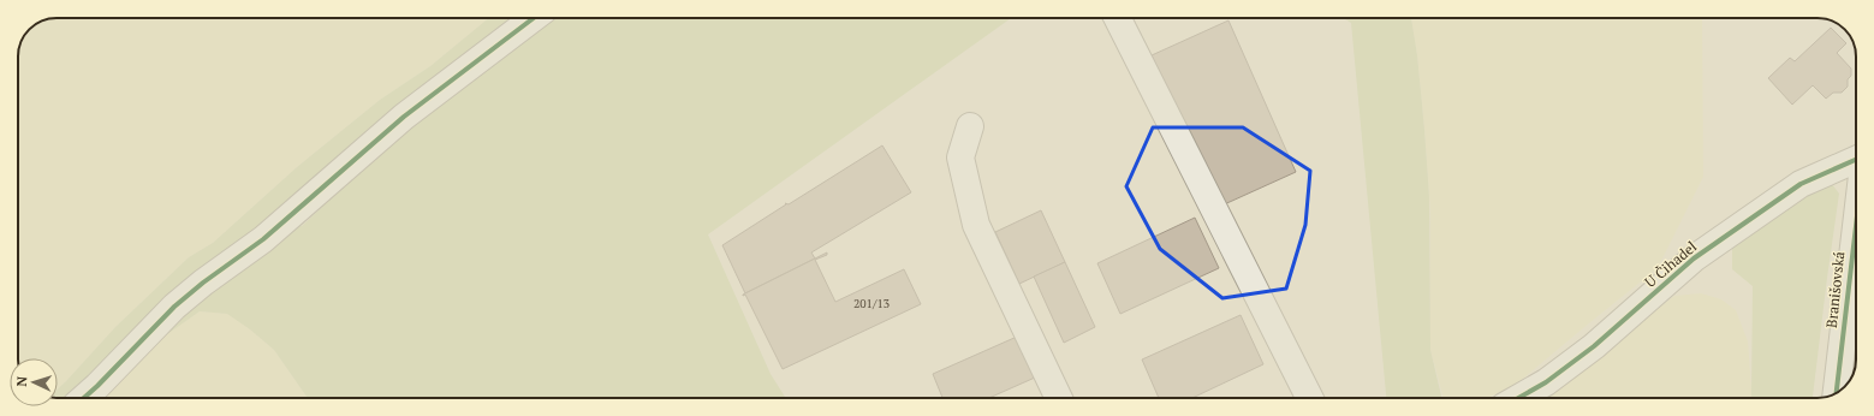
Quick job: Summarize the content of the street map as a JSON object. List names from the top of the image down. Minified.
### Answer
{"streets":{"street":["U Čihadel","Branišovská"]},"house_numbers":["201/13"],"north":"left"}
